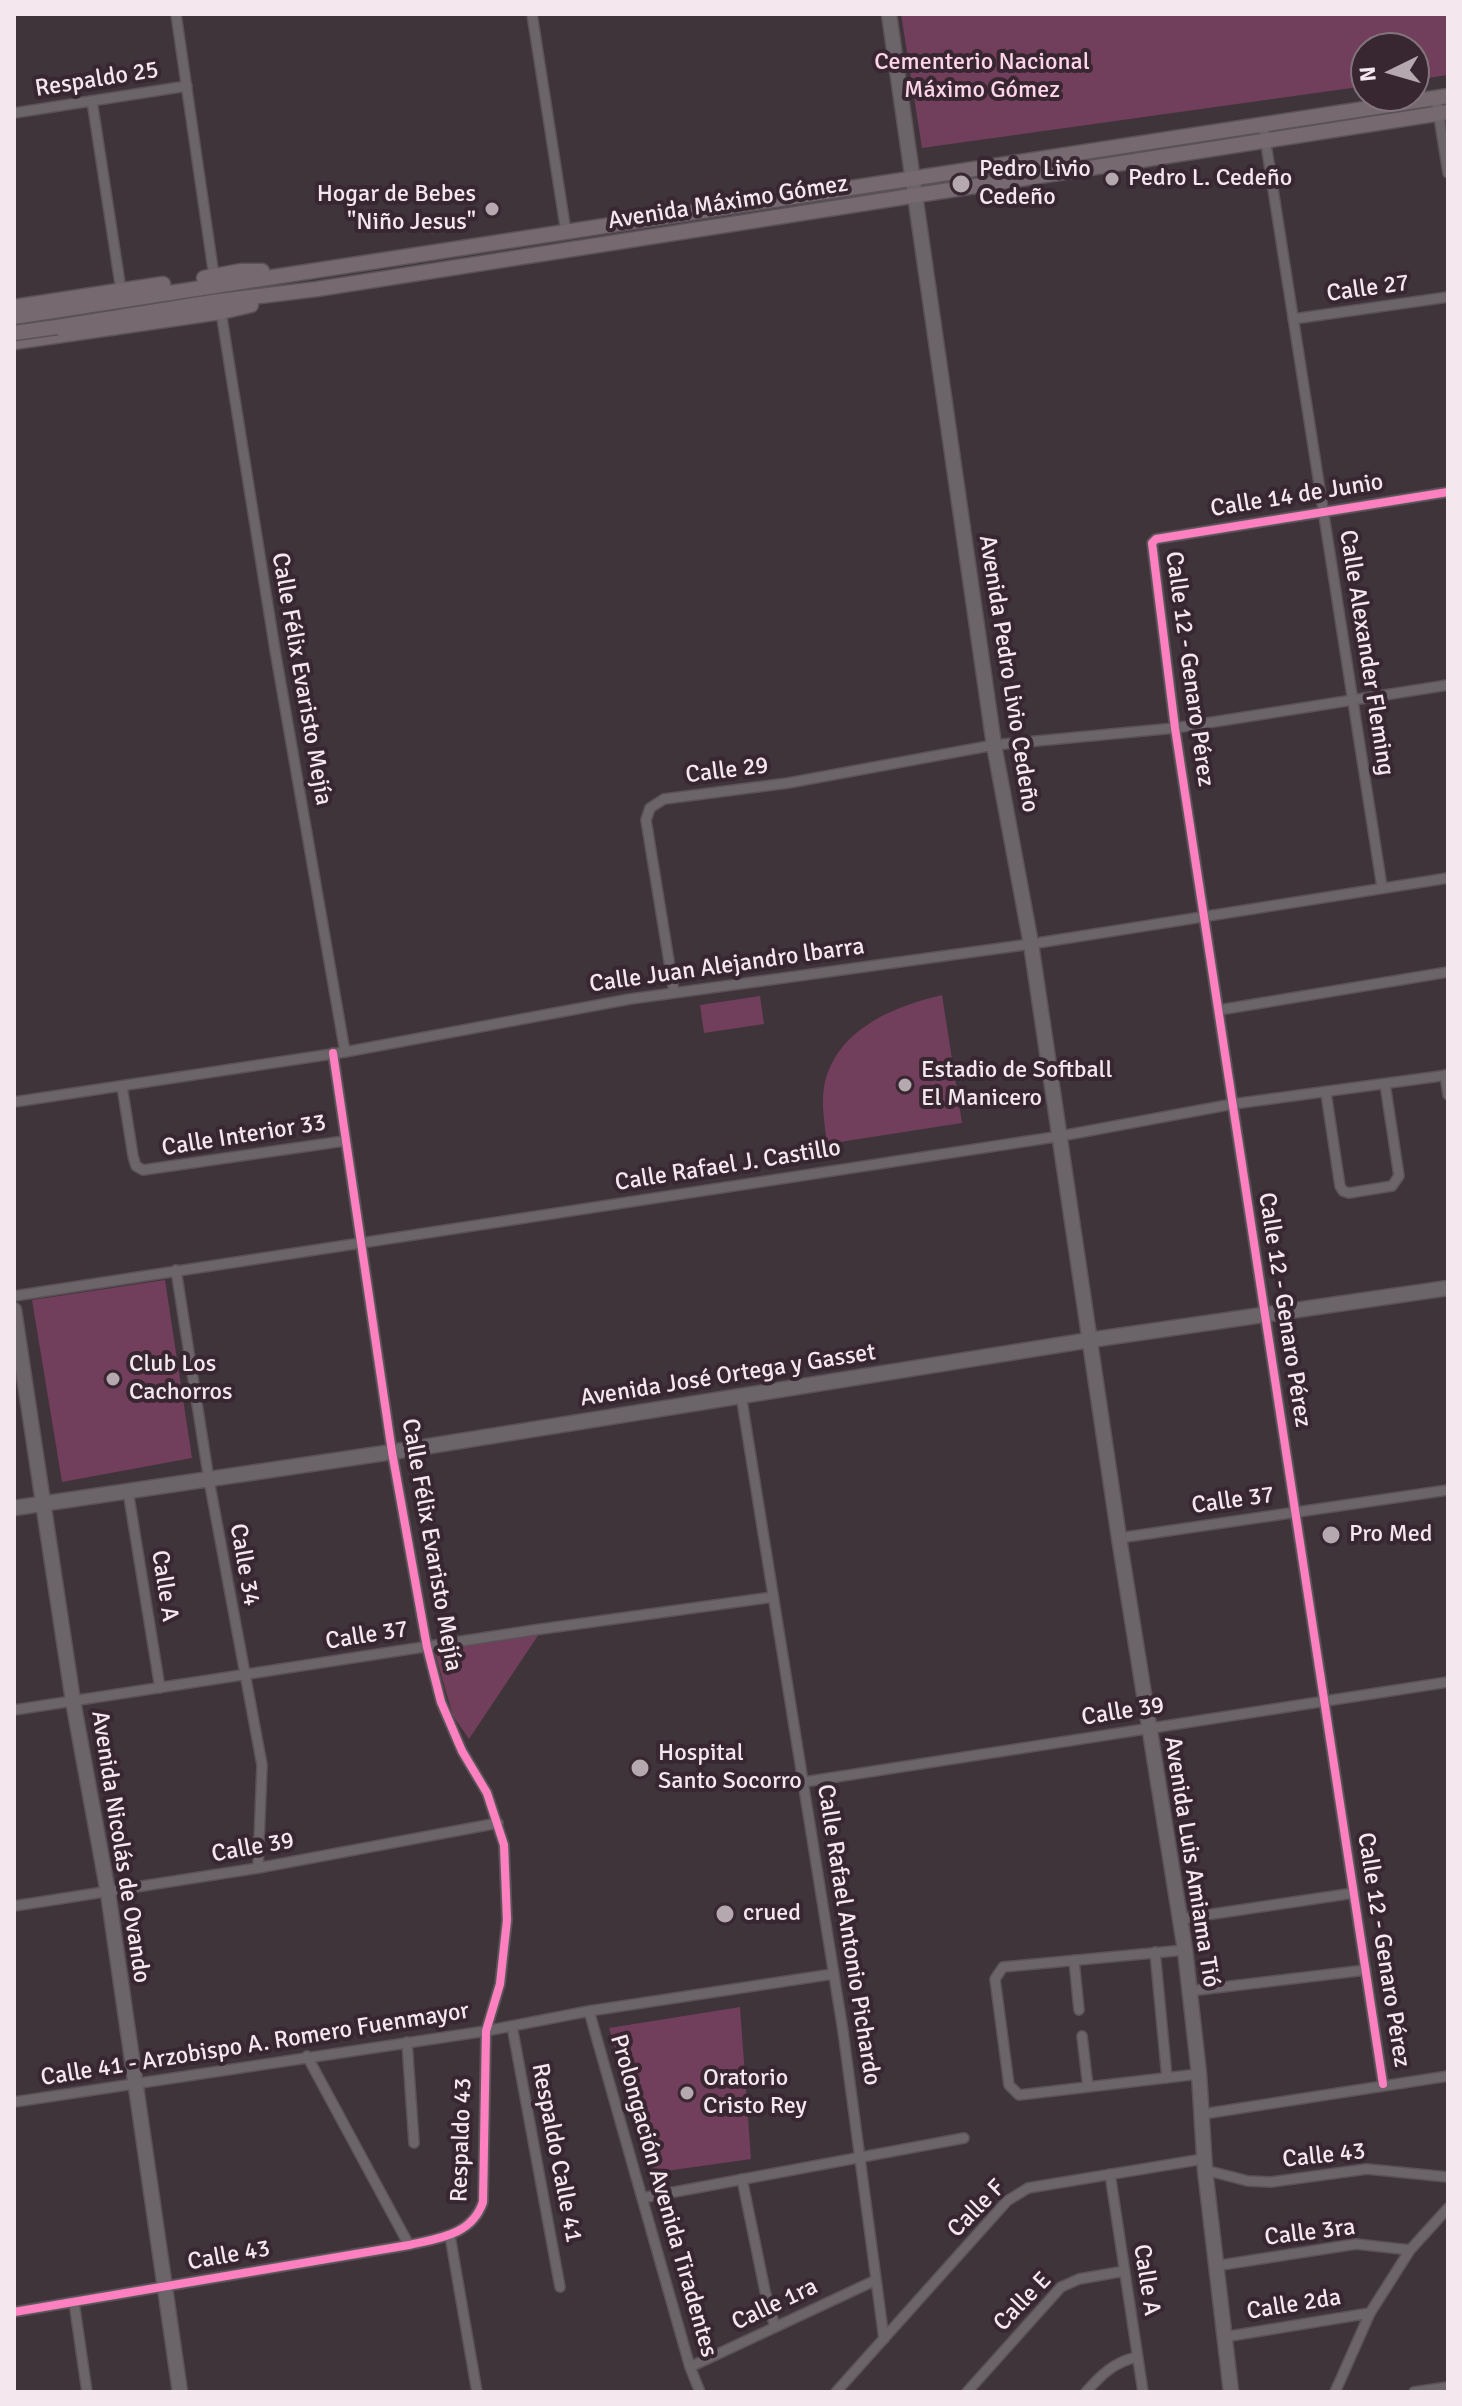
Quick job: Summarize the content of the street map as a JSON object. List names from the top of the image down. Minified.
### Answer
{"streets":{"main road":["Avenida Máximo Gómez","Avenida Pedro Livio Cedeño","Avenida José Ortega y Gasset","Avenida Nicolás de Ovando","Avenida Luis Amiama Tió"],"street":["Respaldo 25","Calle 27","Calle 14 de Junio","Calle Alexander Fleming","Calle 12 - Genaro Pérez","Calle Félix Evaristo Mejía","Calle 29","Calle Juan Alejandro lbarra","Calle Interior 33","Calle Rafael J. Castillo","Calle 37","Calle 34","Calle A","Calle 39","Calle Rafael Antonio Pichardo","Calle 41 - Arzobispo A. Romero Fuenmayor","Respaldo 43","Respaldo Calle 41","Calle 43","Prolongación Avenida Tiradentes","Calle F","Calle 3ra","Calle E","Calle 1ra","Calle 2da"]},"crossings":[["Avenida Máximo Gómez","Calle Alexander Fleming"],["Avenida Máximo Gómez","Avenida Pedro Livio Cedeño"],["Calle 27","Calle Alexander Fleming"],["Calle 14 de Junio","Calle Alexander Fleming"],["Calle 14 de Junio","Calle 12 - Genaro Pérez"],["Calle Alexander Fleming","Calle Juan Alejandro lbarra"],["Calle 12 - Genaro Pérez","Calle Juan Alejandro lbarra"],["Calle 12 - Genaro Pérez","Calle Rafael J. Castillo"],["Calle 12 - Genaro Pérez","Avenida José Ortega y Gasset"],["Calle 12 - Genaro Pérez","Calle 37"],["Calle 12 - Genaro Pérez","Calle 39"],["Avenida Pedro Livio Cedeño","Calle 29"],["Avenida Pedro Livio Cedeño","Calle Juan Alejandro lbarra"],["Avenida Pedro Livio Cedeño","Calle Rafael J. Castillo"],["Avenida Pedro Livio Cedeño","Avenida José Ortega y Gasset"],["Avenida Pedro Livio Cedeño","Avenida Luis Amiama Tió"],["Calle Félix Evaristo Mejía","Calle Juan Alejandro lbarra"],["Calle Félix Evaristo Mejía","Calle Interior 33"],["Calle Félix Evaristo Mejía","Calle Rafael J. Castillo"],["Calle Félix Evaristo Mejía","Avenida José Ortega y Gasset"],["Calle Félix Evaristo Mejía","Calle 37"],["Calle Félix Evaristo Mejía","Calle 39"],["Calle Félix Evaristo Mejía","Calle 41 - Arzobispo A. Romero Fuenmayor"],["Calle Félix Evaristo Mejía","Respaldo 43"],["Calle 29","Calle Juan Alejandro lbarra"],["Calle Juan Alejandro lbarra","Calle Interior 33"],["Calle Rafael J. Castillo","Calle 34"],["Avenida José Ortega y Gasset","Calle 34"],["Avenida José Ortega y Gasset","Calle A"],["Avenida José Ortega y Gasset","Avenida Nicolás de Ovando"],["Avenida José Ortega y Gasset","Avenida Luis Amiama Tió"],["Avenida José Ortega y Gasset","Calle Rafael Antonio Pichardo"],["Calle 37","Calle 34"],["Calle 37","Calle A"],["Calle 37","Avenida Nicolás de Ovando"],["Calle 37","Avenida Luis Amiama Tió"],["Calle 37","Calle Rafael Antonio Pichardo"],["Calle 34","Calle 39"],["Calle A","Calle F"],["Calle A","Calle E"],["Calle 39","Avenida Nicolás de Ovando"],["Calle 39","Avenida Luis Amiama Tió"],["Calle 39","Calle Rafael Antonio Pichardo"],["Avenida Nicolás de Ovando","Calle 41 - Arzobispo A. Romero Fuenmayor"],["Avenida Nicolás de Ovando","Calle 43"],["Avenida Luis Amiama Tió","Calle 43"],["Avenida Luis Amiama Tió","Calle F"],["Avenida Luis Amiama Tió","Calle 3ra"],["Avenida Luis Amiama Tió","Calle 2da"],["Calle Rafael Antonio Pichardo","Calle 41 - Arzobispo A. Romero Fuenmayor"],["Calle Rafael Antonio Pichardo","Calle F"],["Calle Rafael Antonio Pichardo","Calle 1ra"],["Calle 41 - Arzobispo A. Romero Fuenmayor","Respaldo 43"],["Calle 41 - Arzobispo A. Romero Fuenmayor","Respaldo Calle 41"],["Calle 41 - Arzobispo A. Romero Fuenmayor","Prolongación Avenida Tiradentes"],["Respaldo 43","Calle 43"],["Calle 43","Calle F"],["Prolongación Avenida Tiradentes","Calle 1ra"]],"parks":["Cementerio Nacional Máximo Gómez"],"places":["Pedro L. Cedeño","Pedro Livio Cedeño","Hogar de Bebes \"Niño Jesus\"","Estadio de Softball El Manicero","Club Los Cachorros","Pro Med","Hospital Santo Socorro","crued","Oratorio Cristo Rey"],"north":"left"}
